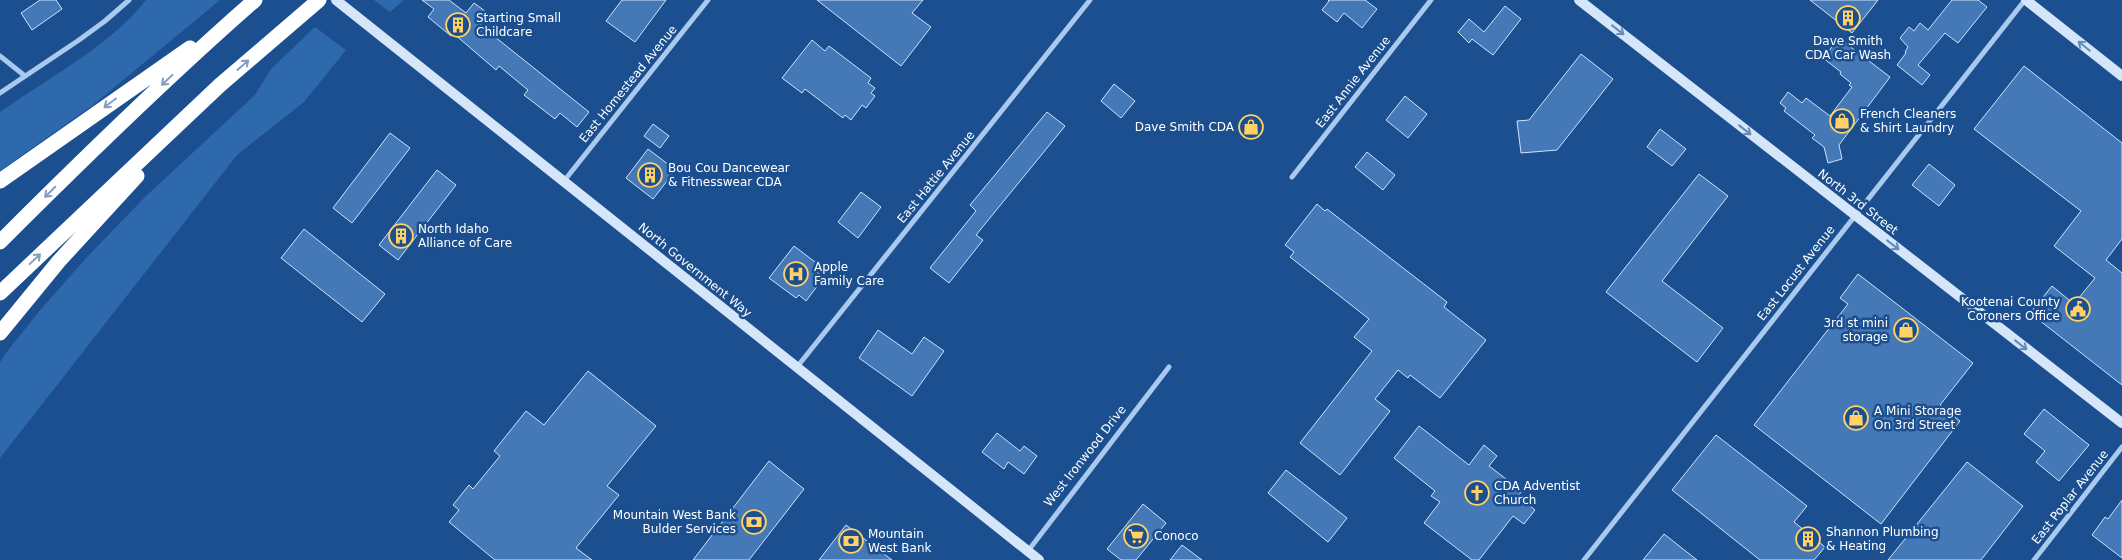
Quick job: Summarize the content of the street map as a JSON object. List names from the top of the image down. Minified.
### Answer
{"streets":{"main road":["North 3rd Street","North Government Way"],"street":["East Annie Avenue","East Homestead Avenue","East Hattie Avenue","East Locust Avenue","West Ironwood Drive","East Poplar Avenue"]},"crossings":[["East Homestead Avenue","North Government Way"],["East Hattie Avenue","North Government Way"],["North 3rd Street","East Locust Avenue"],["North Government Way","West Ironwood Drive"]],"one_way":["North 3rd Street"],"places":{"building":["Dave Smith CDA Car Wash","Starting Small Childcare","Bou Cou Dancewear & Fitnesswear CDA","North Idaho Alliance of Care","Shannon Plumbing & Heating"],"shop":["French Cleaners & Shirt Laundry","Dave Smith CDA","3rd st mini storage","A Mini Storage On 3rd Street"],"hospital":["Apple Family Care"],"public building":["Kootenai County Coroners Office"],"church":["CDA Adventist Church"],"bank":["Mountain West Bank Bulder Services","Mountain West Bank"],"supermarket":["Conoco"]}}
